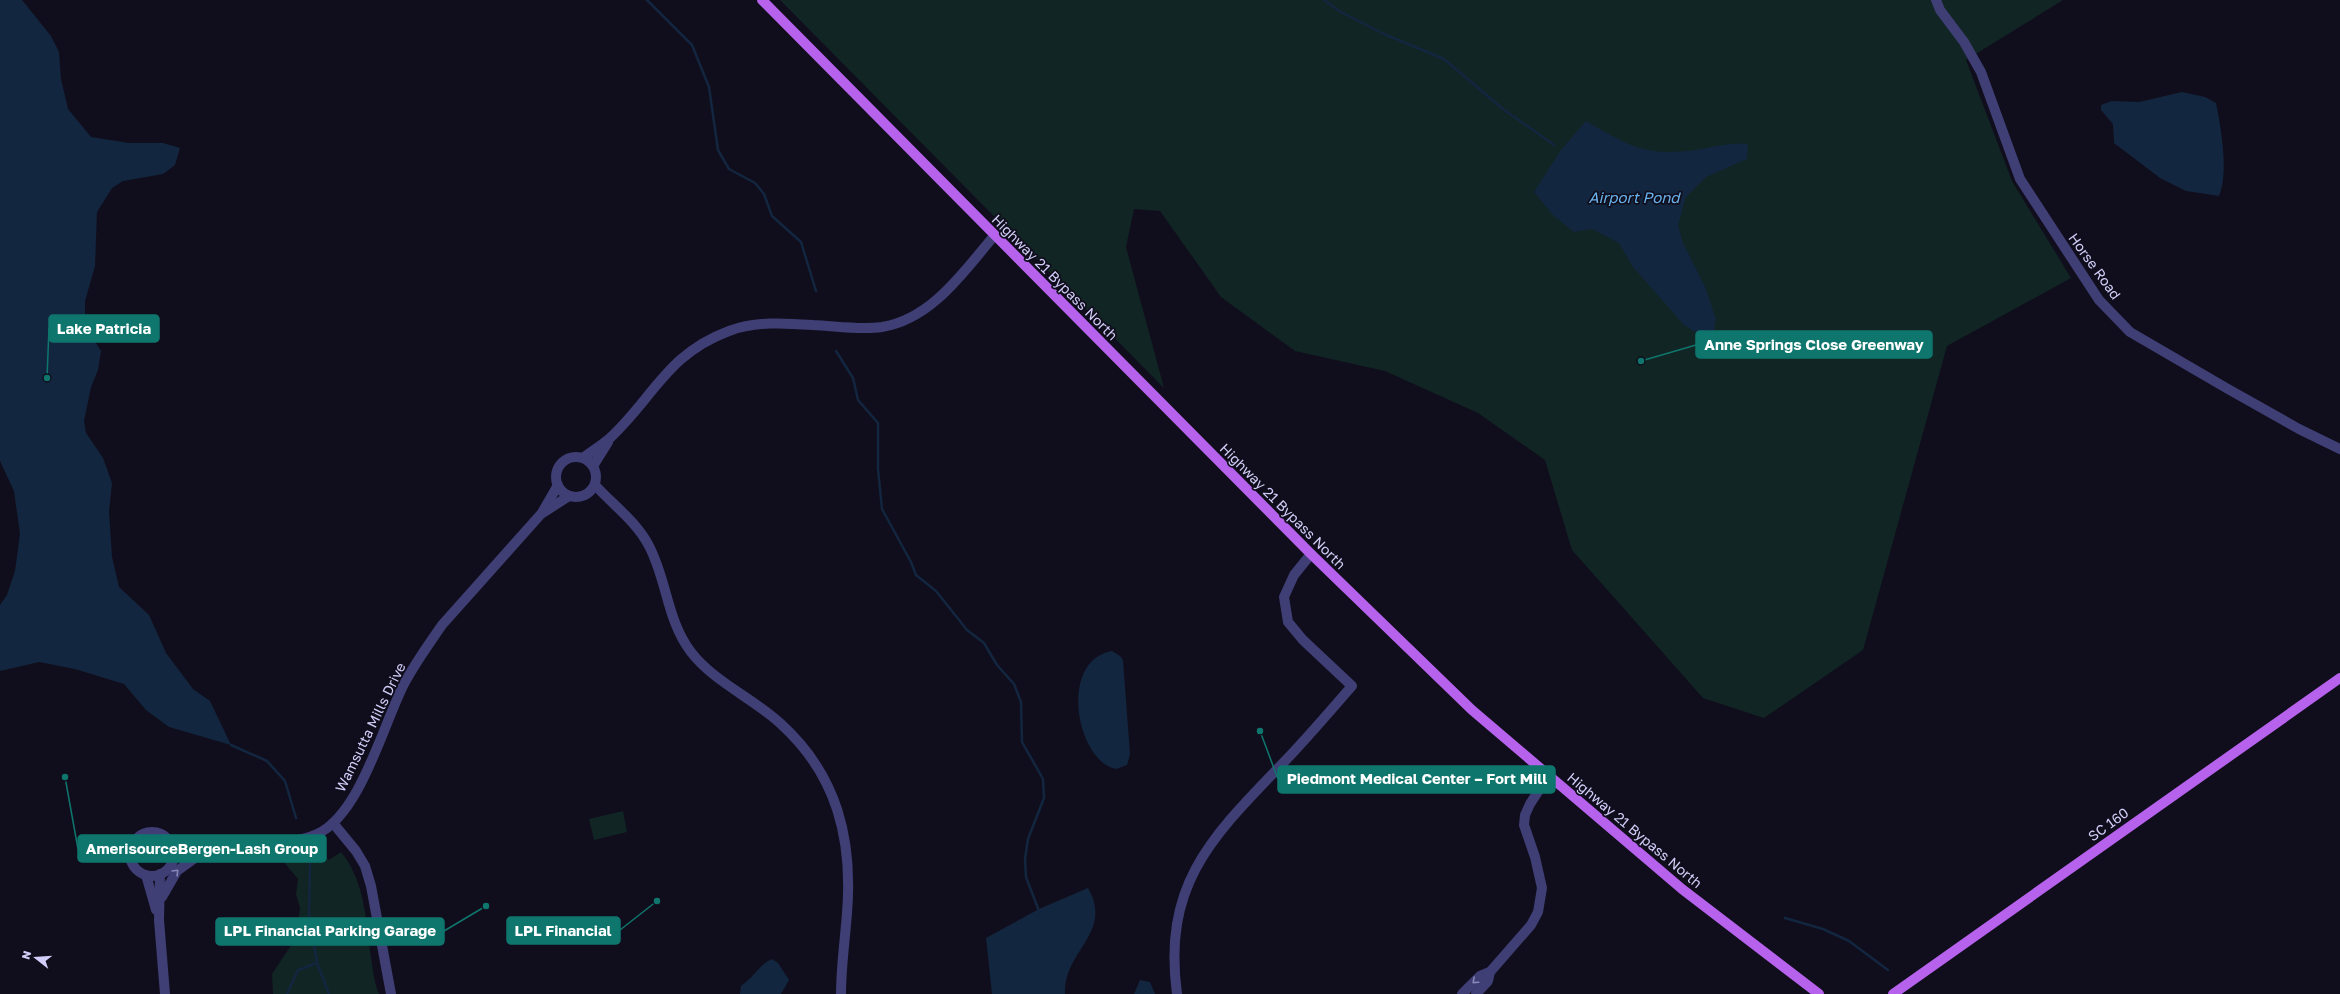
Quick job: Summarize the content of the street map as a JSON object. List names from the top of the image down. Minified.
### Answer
{"streets":{"main road":["Highway 21 Bypass North","SC 160"],"street":["Horse Road","Wamsutta Mills Drive"]},"crossings":[["Highway 21 Bypass North","Wamsutta Mills Drive"]],"water":["Airport Pond"],"places":["Anne Springs Close Greenway","Lake Patricia","Piedmont Medical Center – Fort Mill","AmerisourceBergen-Lash Group","LPL Financial","LPL Financial Parking Garage"],"north":"left"}
